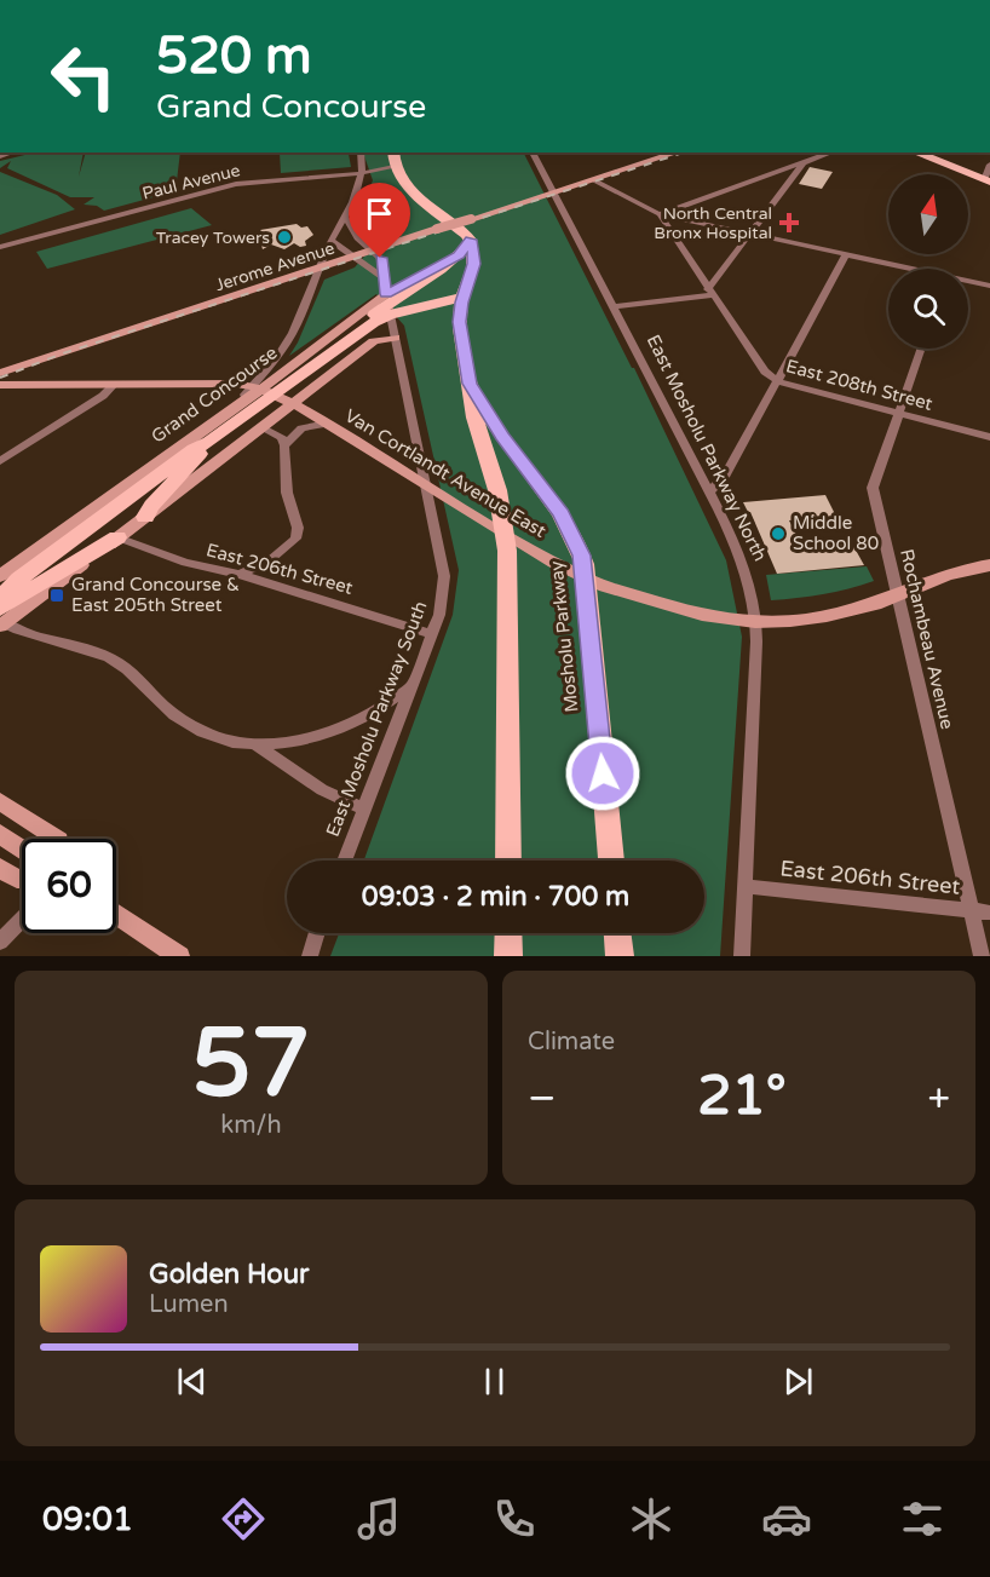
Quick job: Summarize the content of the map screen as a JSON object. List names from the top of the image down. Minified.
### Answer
{"streets":{"main road":["Grand Concourse","Mosholu Parkway"],"street":["Paul Avenue","Jerome Avenue","East 208th Street","East Mosholu Parkway North","Van Cortlandt Avenue East","East 206th Street","Rochambeau Avenue","East Mosholu Parkway South"]},"crossings":[["Jerome Avenue","East 208th Street"],["Jerome Avenue","East Mosholu Parkway North"],["Jerome Avenue","East Mosholu Parkway South"],["East 208th Street","Rochambeau Avenue"],["Grand Concourse","Van Cortlandt Avenue East"],["Grand Concourse","Mosholu Parkway"],["Grand Concourse","East Mosholu Parkway South"],["East Mosholu Parkway North","Van Cortlandt Avenue East"],["East Mosholu Parkway North","East 206th Street"],["Van Cortlandt Avenue East","Mosholu Parkway"],["Van Cortlandt Avenue East","Rochambeau Avenue"],["Van Cortlandt Avenue East","East Mosholu Parkway South"],["East 206th Street","Rochambeau Avenue"],["East 206th Street","East Mosholu Parkway South"]],"places":{"health":["North Central Bronx Hospital"],"other":["Tracey Towers","Middle School 80"],"transit":["Grand Concourse & East 205th Street"]},"north":"top","page":{"turn":["520 m","Grand Concourse"],"limit":"60","trip":"09:03 · 2 min · 700 m","tile":[["57","km/h"],"Climate"],"heat":["−","21°","+"],"song":["Golden Hour","Lumen"],"tabs":"09:01"}}
